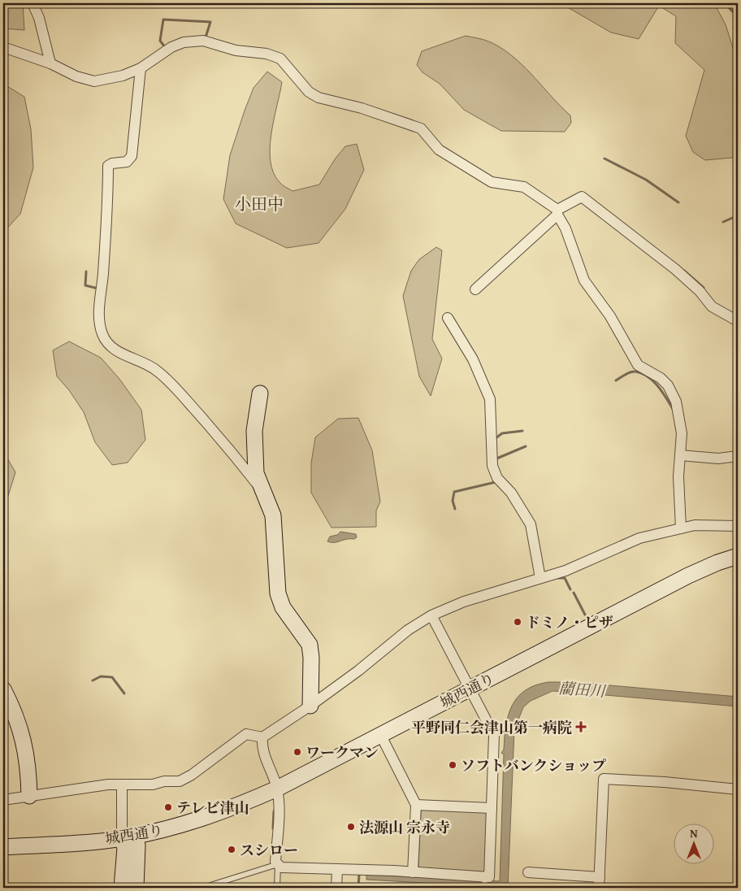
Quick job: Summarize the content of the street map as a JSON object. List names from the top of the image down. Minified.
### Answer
{"streets":{"street":["城西通り"]},"districts":["小田中"],"water":["藺田川"],"places":{"other":["ドミノ・ピザ","ワークマン","ソフトバンクショップ","テレビ津山","法源山 宗永寺","スシロー"],"health":["平野同仁会津山第一病院"]},"north":"top"}
